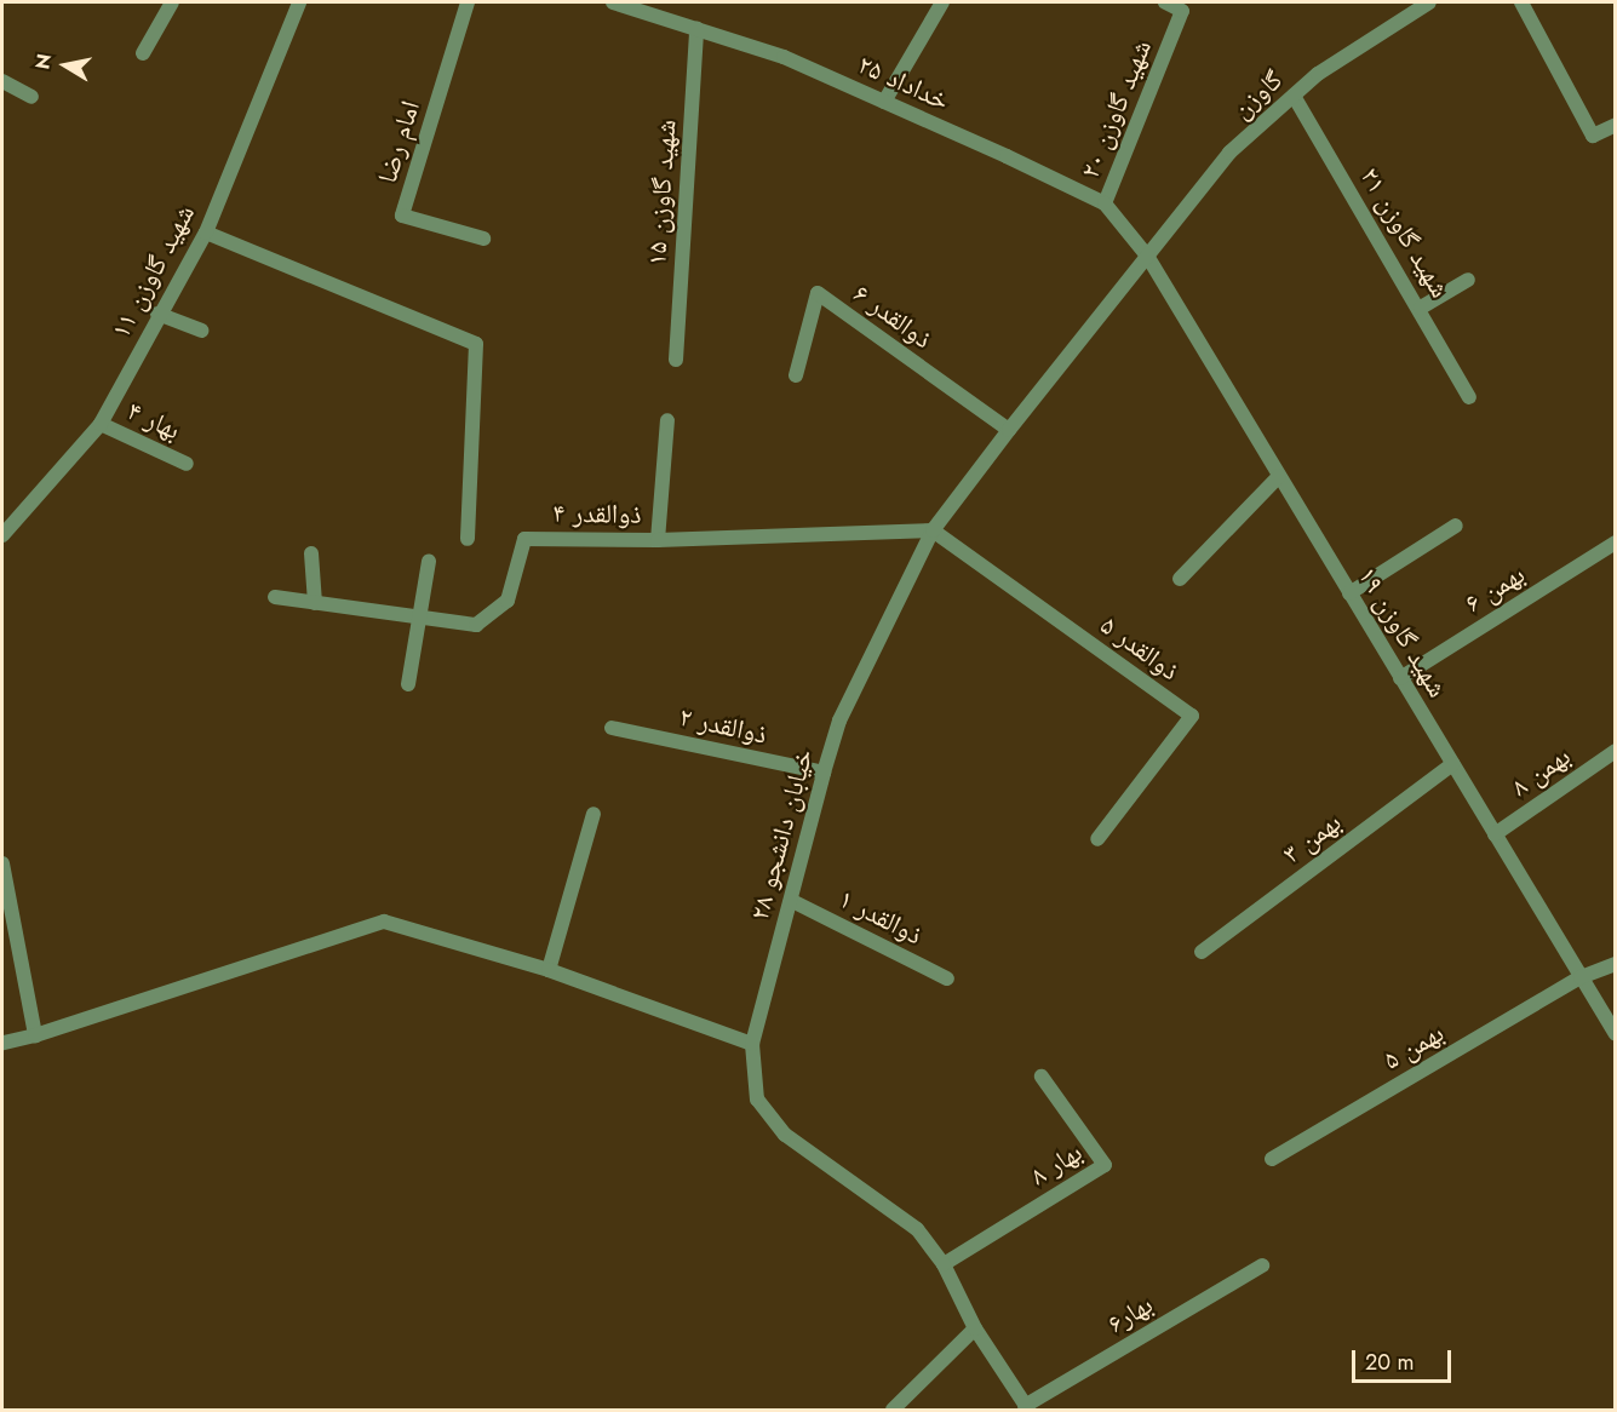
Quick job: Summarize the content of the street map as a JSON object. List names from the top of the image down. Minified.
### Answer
{"streets":{"street":["خداداد ۲۵","گاوزن","شهید گاوزن ۲۰","امام رضا","شهید گاوزن ۱۵","شهید گاوزن ۲۱","شهید گاوزن ۱۱","ذوالقدر ۶","بهار ۴","ذوالقدر ۴","بهمن ۶","شهید گاوزن ۱۹","ذوالقدر ۵","ذوالقدر ۲","بهمن ۸","خیابان دانشجو ۲۸","بهمن ۳","ذوالقدر ۱","بهمن ۵","بهار ۸","بهار۶"]},"crossings":[["خداداد ۲۵","گاوزن"],["خداداد ۲۵","شهید گاوزن ۲۰"],["خداداد ۲۵","شهید گاوزن ۱۵"],["خداداد ۲۵","شهید گاوزن ۱۹"],["خداداد ۲۵","خیابان دانشجو ۲۸"],["گاوزن","شهید گاوزن ۲۱"],["گاوزن","شهید گاوزن ۱۹"],["گاوزن","خیابان دانشجو ۲۸"],["شهید گاوزن ۱۱","بهار ۴"],["ذوالقدر ۶","خیابان دانشجو ۲۸"],["ذوالقدر ۴","ذوالقدر ۵"],["ذوالقدر ۴","خیابان دانشجو ۲۸"],["بهمن ۶","شهید گاوزن ۱۹"],["شهید گاوزن ۱۹","بهمن ۸"],["شهید گاوزن ۱۹","خیابان دانشجو ۲۸"],["شهید گاوزن ۱۹","بهمن ۳"],["شهید گاوزن ۱۹","بهمن ۵"],["ذوالقدر ۵","خیابان دانشجو ۲۸"],["ذوالقدر ۲","خیابان دانشجو ۲۸"],["خیابان دانشجو ۲۸","ذوالقدر ۱"],["خیابان دانشجو ۲۸","بهار ۸"],["خیابان دانشجو ۲۸","بهار۶"]],"scale_bar":"20 m","north":"left"}
